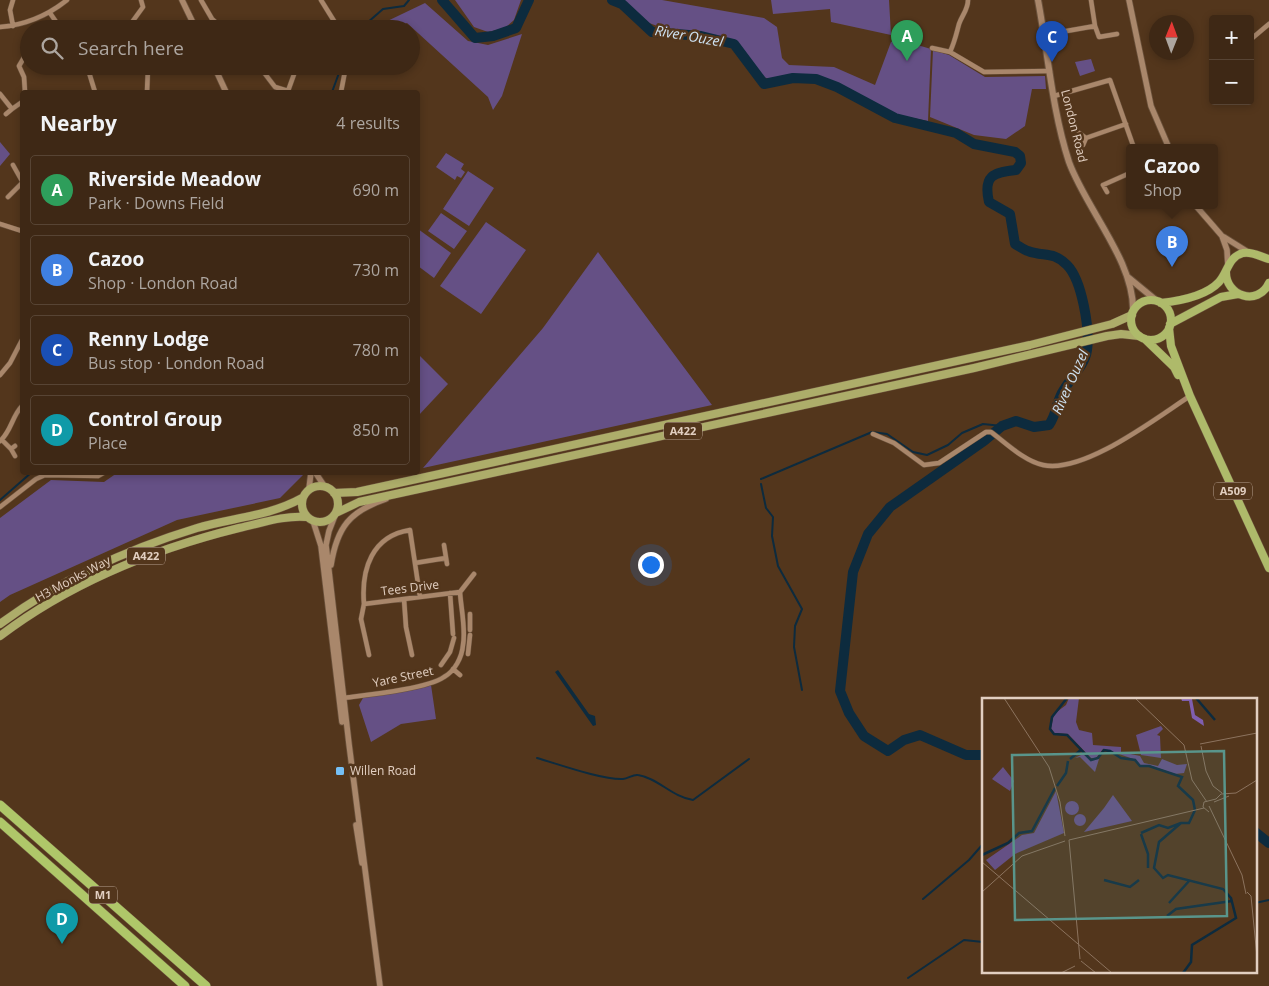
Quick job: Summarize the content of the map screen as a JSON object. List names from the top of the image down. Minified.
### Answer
{"streets":{"highway":["A509","M1"],"main road":["London Road","A422","H3 Monks Way"],"street":["Tees Drive","Yare Street"]},"crossings":[["London Road","A422"],["London Road","A509"],["A422","A509"],["A422","H3 Monks Way"],["Tees Drive","Yare Street"]],"water":["River Ouzel"],"places":{"transit":["Willen Road"]},"north":"top","page":{"map_buttons":["+","−"],"pins":["A","C","B","D"],"search":"Search here","heading":["Nearby","4 results"],"popup":["Cazoo","Shop"],"list":[{"mark":"A","name":"Riverside Meadow","note":"Park · Downs Field","value":"690 m"},{"mark":"B","name":"Cazoo","note":"Shop · London Road","value":"730 m"},{"mark":"C","name":"Renny Lodge","note":"Bus stop · London Road","value":"780 m"},{"mark":"D","name":"Control Group","note":"Place","value":"850 m"}]}}
